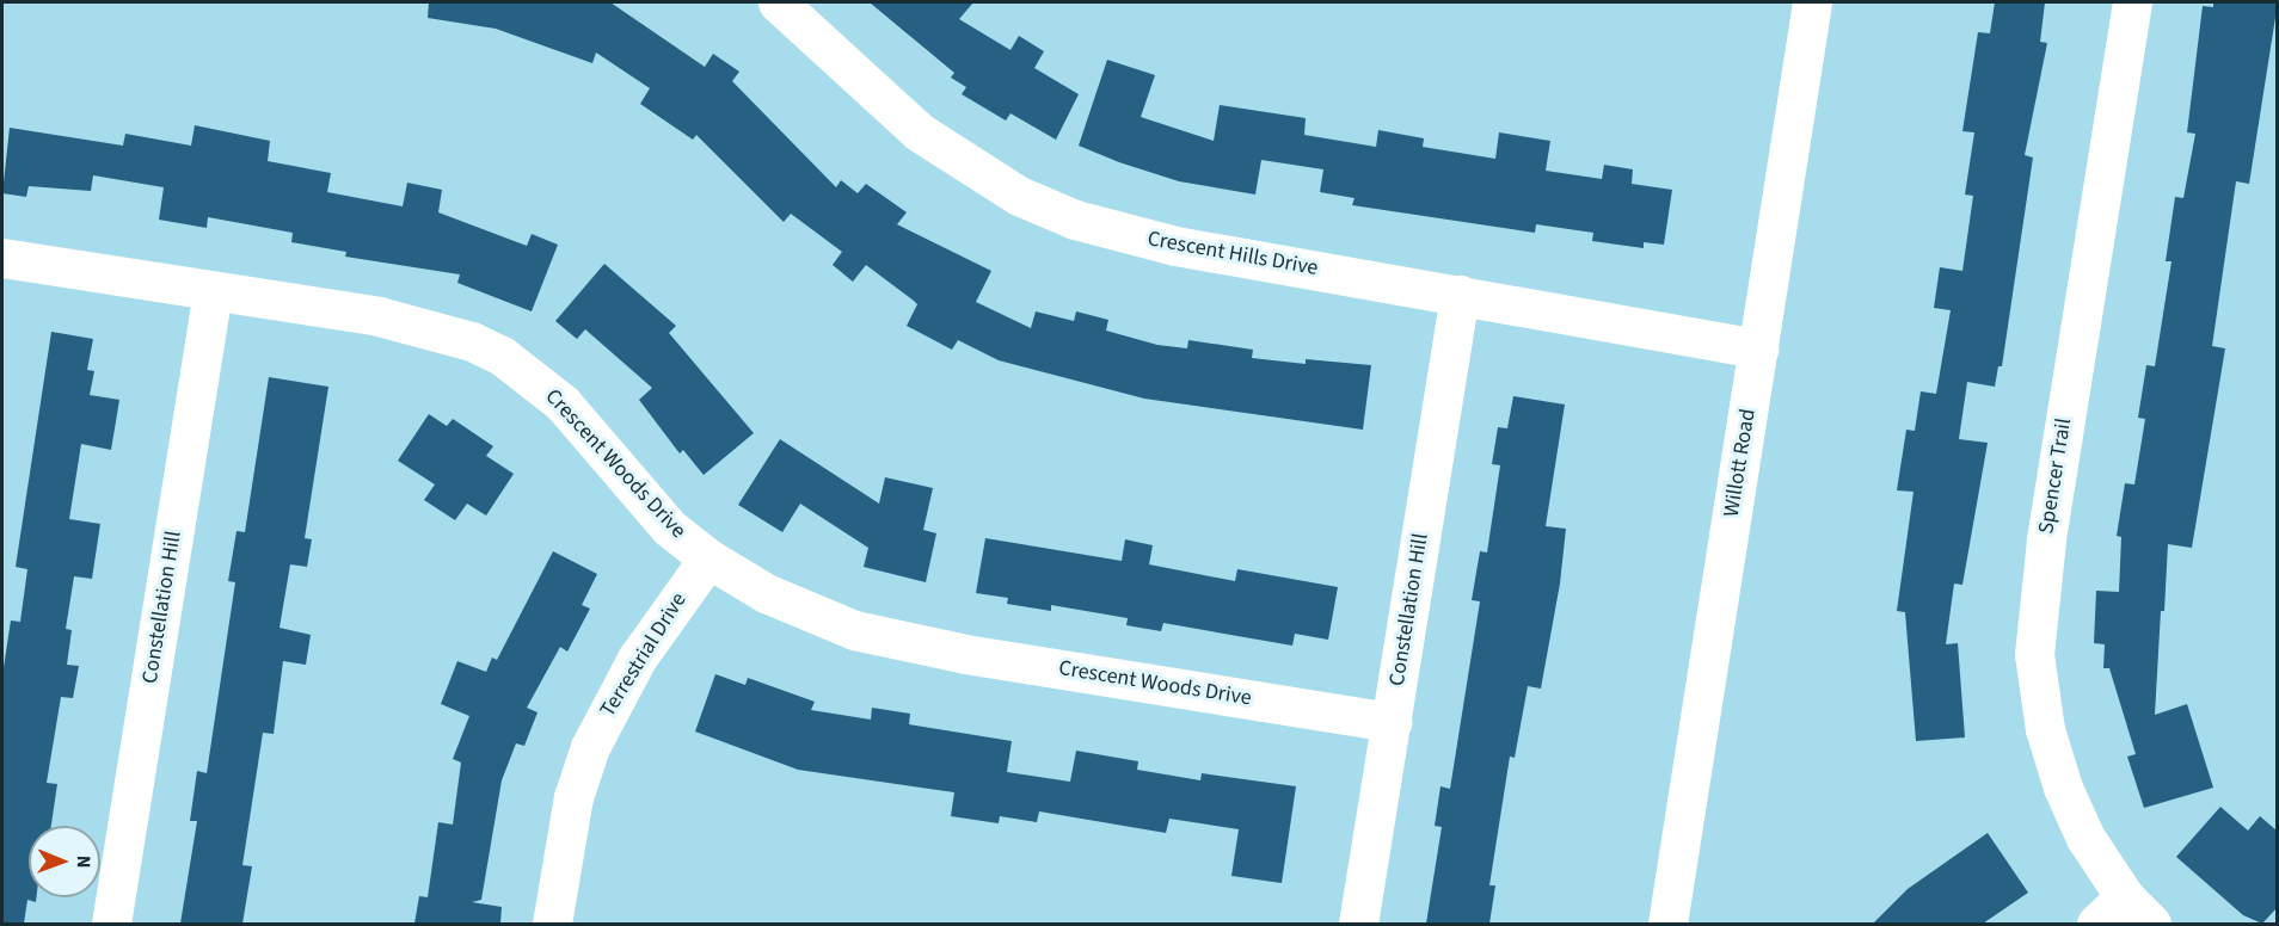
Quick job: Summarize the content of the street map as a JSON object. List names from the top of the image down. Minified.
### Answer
{"streets":{"street":["Crescent Hills Drive","Willott Road","Crescent Woods Drive","Spencer Trail","Constellation Hill","Terrestrial Drive"]},"crossings":[["Crescent Hills Drive","Willott Road"],["Crescent Hills Drive","Constellation Hill"],["Crescent Woods Drive","Constellation Hill"],["Crescent Woods Drive","Terrestrial Drive"]],"north":"right"}
